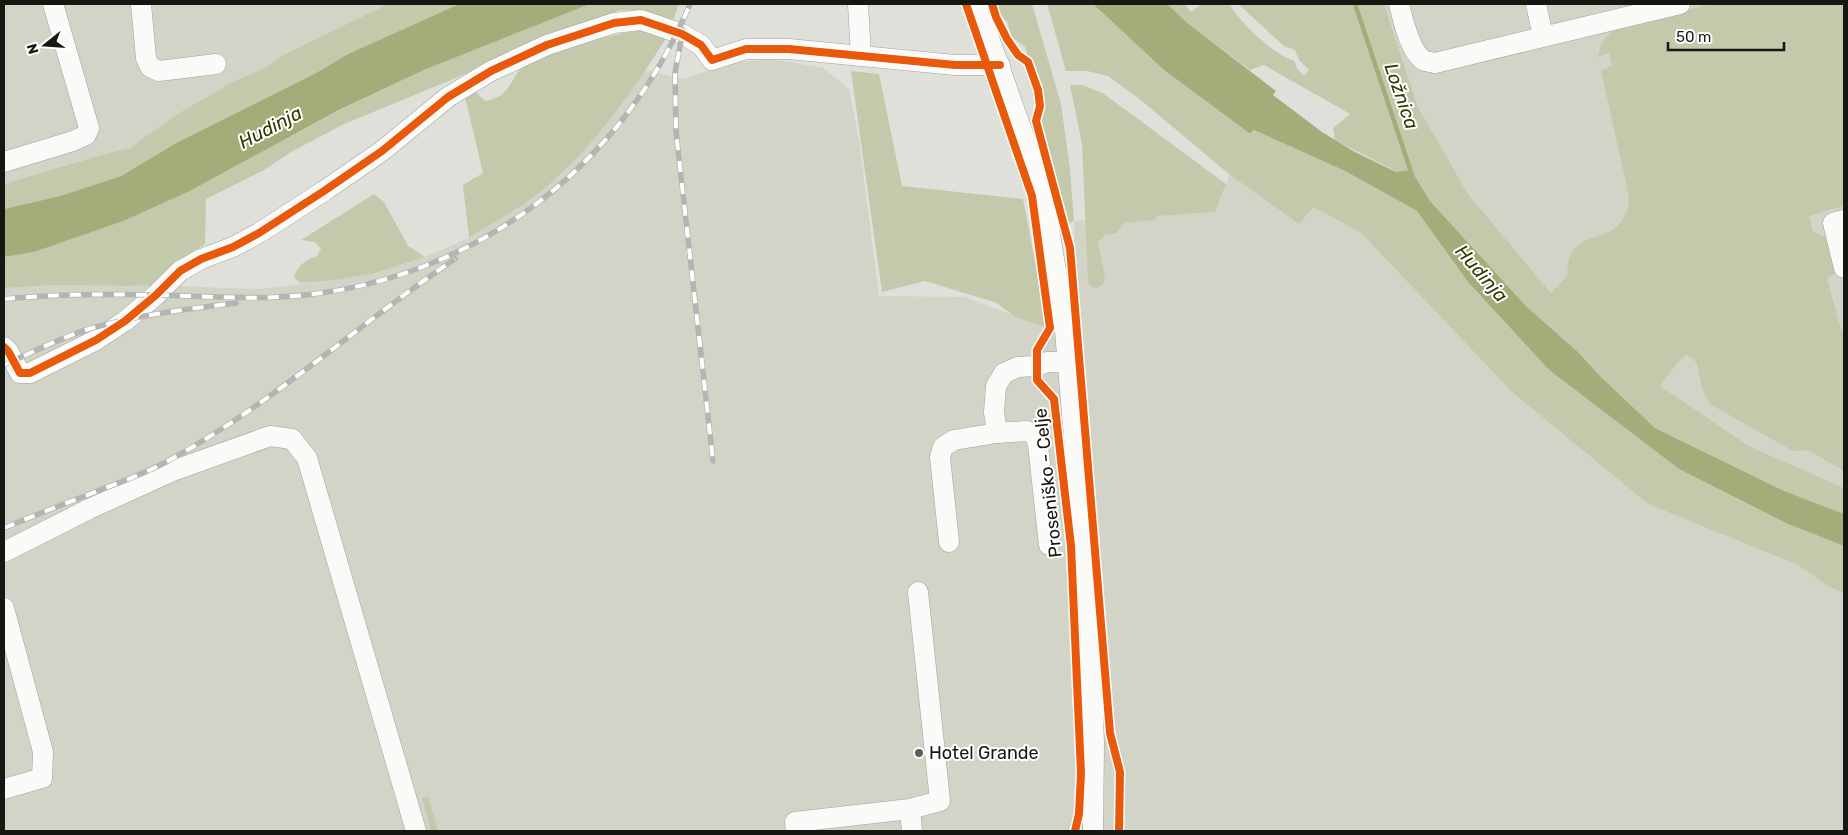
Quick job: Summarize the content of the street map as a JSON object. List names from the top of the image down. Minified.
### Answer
{"streets":{"cycle path":["Proseniško - Celje"]},"water":["Ložnica","Hudinja"],"places":["Hotel Grande"],"scale_bar":"50 m","north":"left"}
